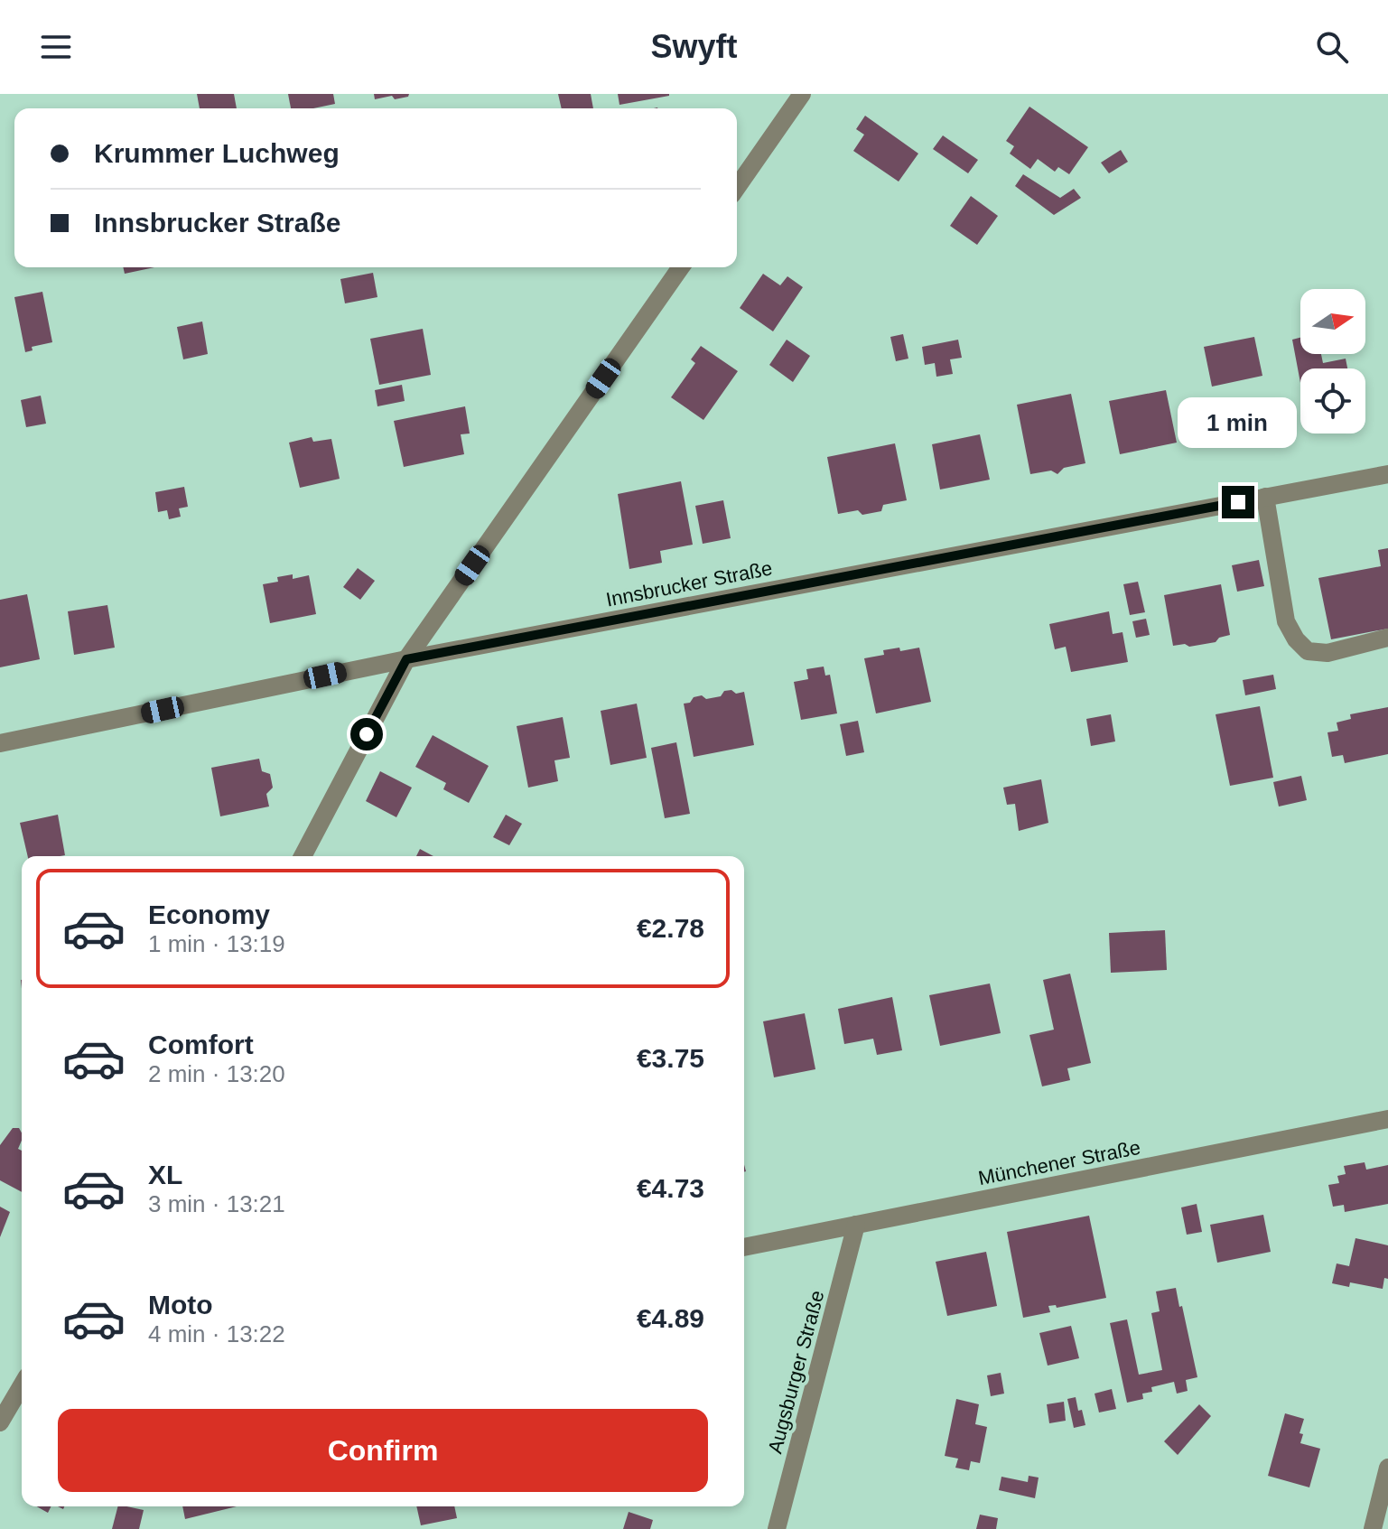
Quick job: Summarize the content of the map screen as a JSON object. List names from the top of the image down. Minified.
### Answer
{"streets":{"street":["Innsbrucker Straße","Münchener Straße","Augsburger Straße"]},"crossings":[["Münchener Straße","Augsburger Straße"]],"north":"right","page":{"header":"Swyft","banner":["Krummer Luchweg","Innsbrucker Straße"],"bubble":"1 min","list":[{"name":"Economy","note":"1 min · 13:19","value":"€2.78"},{"name":"Comfort","note":"2 min · 13:20","value":"€3.75"},{"name":"XL","note":"3 min · 13:21","value":"€4.73"},{"name":"Moto","note":"4 min · 13:22","value":"€4.89"}],"buttons":"Confirm"}}
